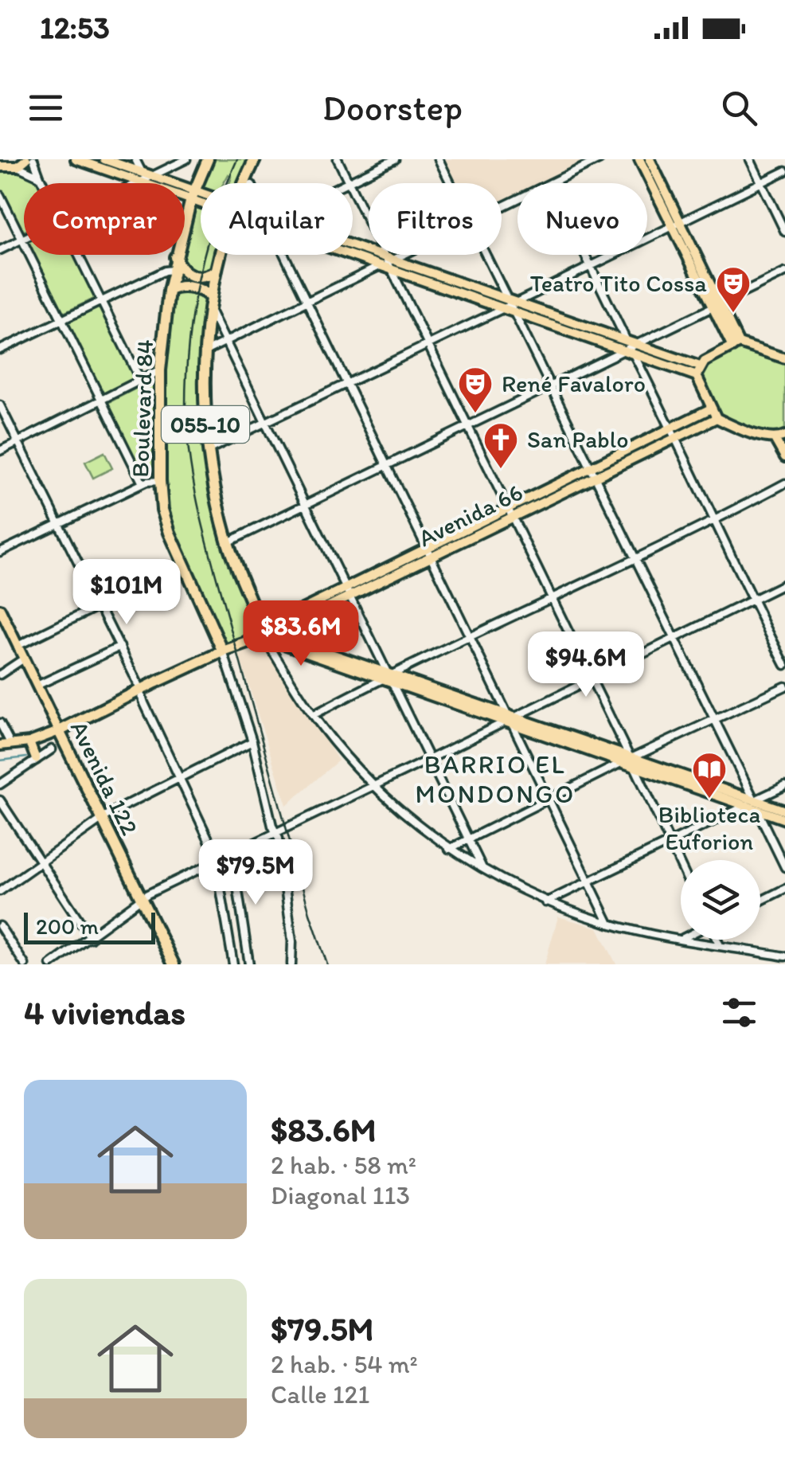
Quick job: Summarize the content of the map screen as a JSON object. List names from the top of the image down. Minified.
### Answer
{"streets":{"highway":["Boulevard 84","055-10","Avenida 66","Avenida 122"]},"crossings":[["Boulevard 84","Avenida 66"],["055-10","Avenida 66"],["Avenida 66","Avenida 122"]],"districts":["BARRIO EL MONDONGO"],"places":{"theatre":["Teatro Tito Cossa","René Favaloro"],"church":["San Pablo"],"library":["Biblioteca Euforion"]},"scale_bar":"200 m","page":{"status":"12:53","header":"Doorstep","chip":["Comprar","Alquilar","Filtros","Nuevo"],"price":["$101M","$83.6M","$94.6M","$79.5M"],"scale":"200 m","heading":"4 viviendas","list":[{"name":"$83.6M","note":"2 hab. · 58 m² · Diagonal 113"},{"name":"$79.5M","note":"2 hab. · 54 m² · Calle 121"}]}}
